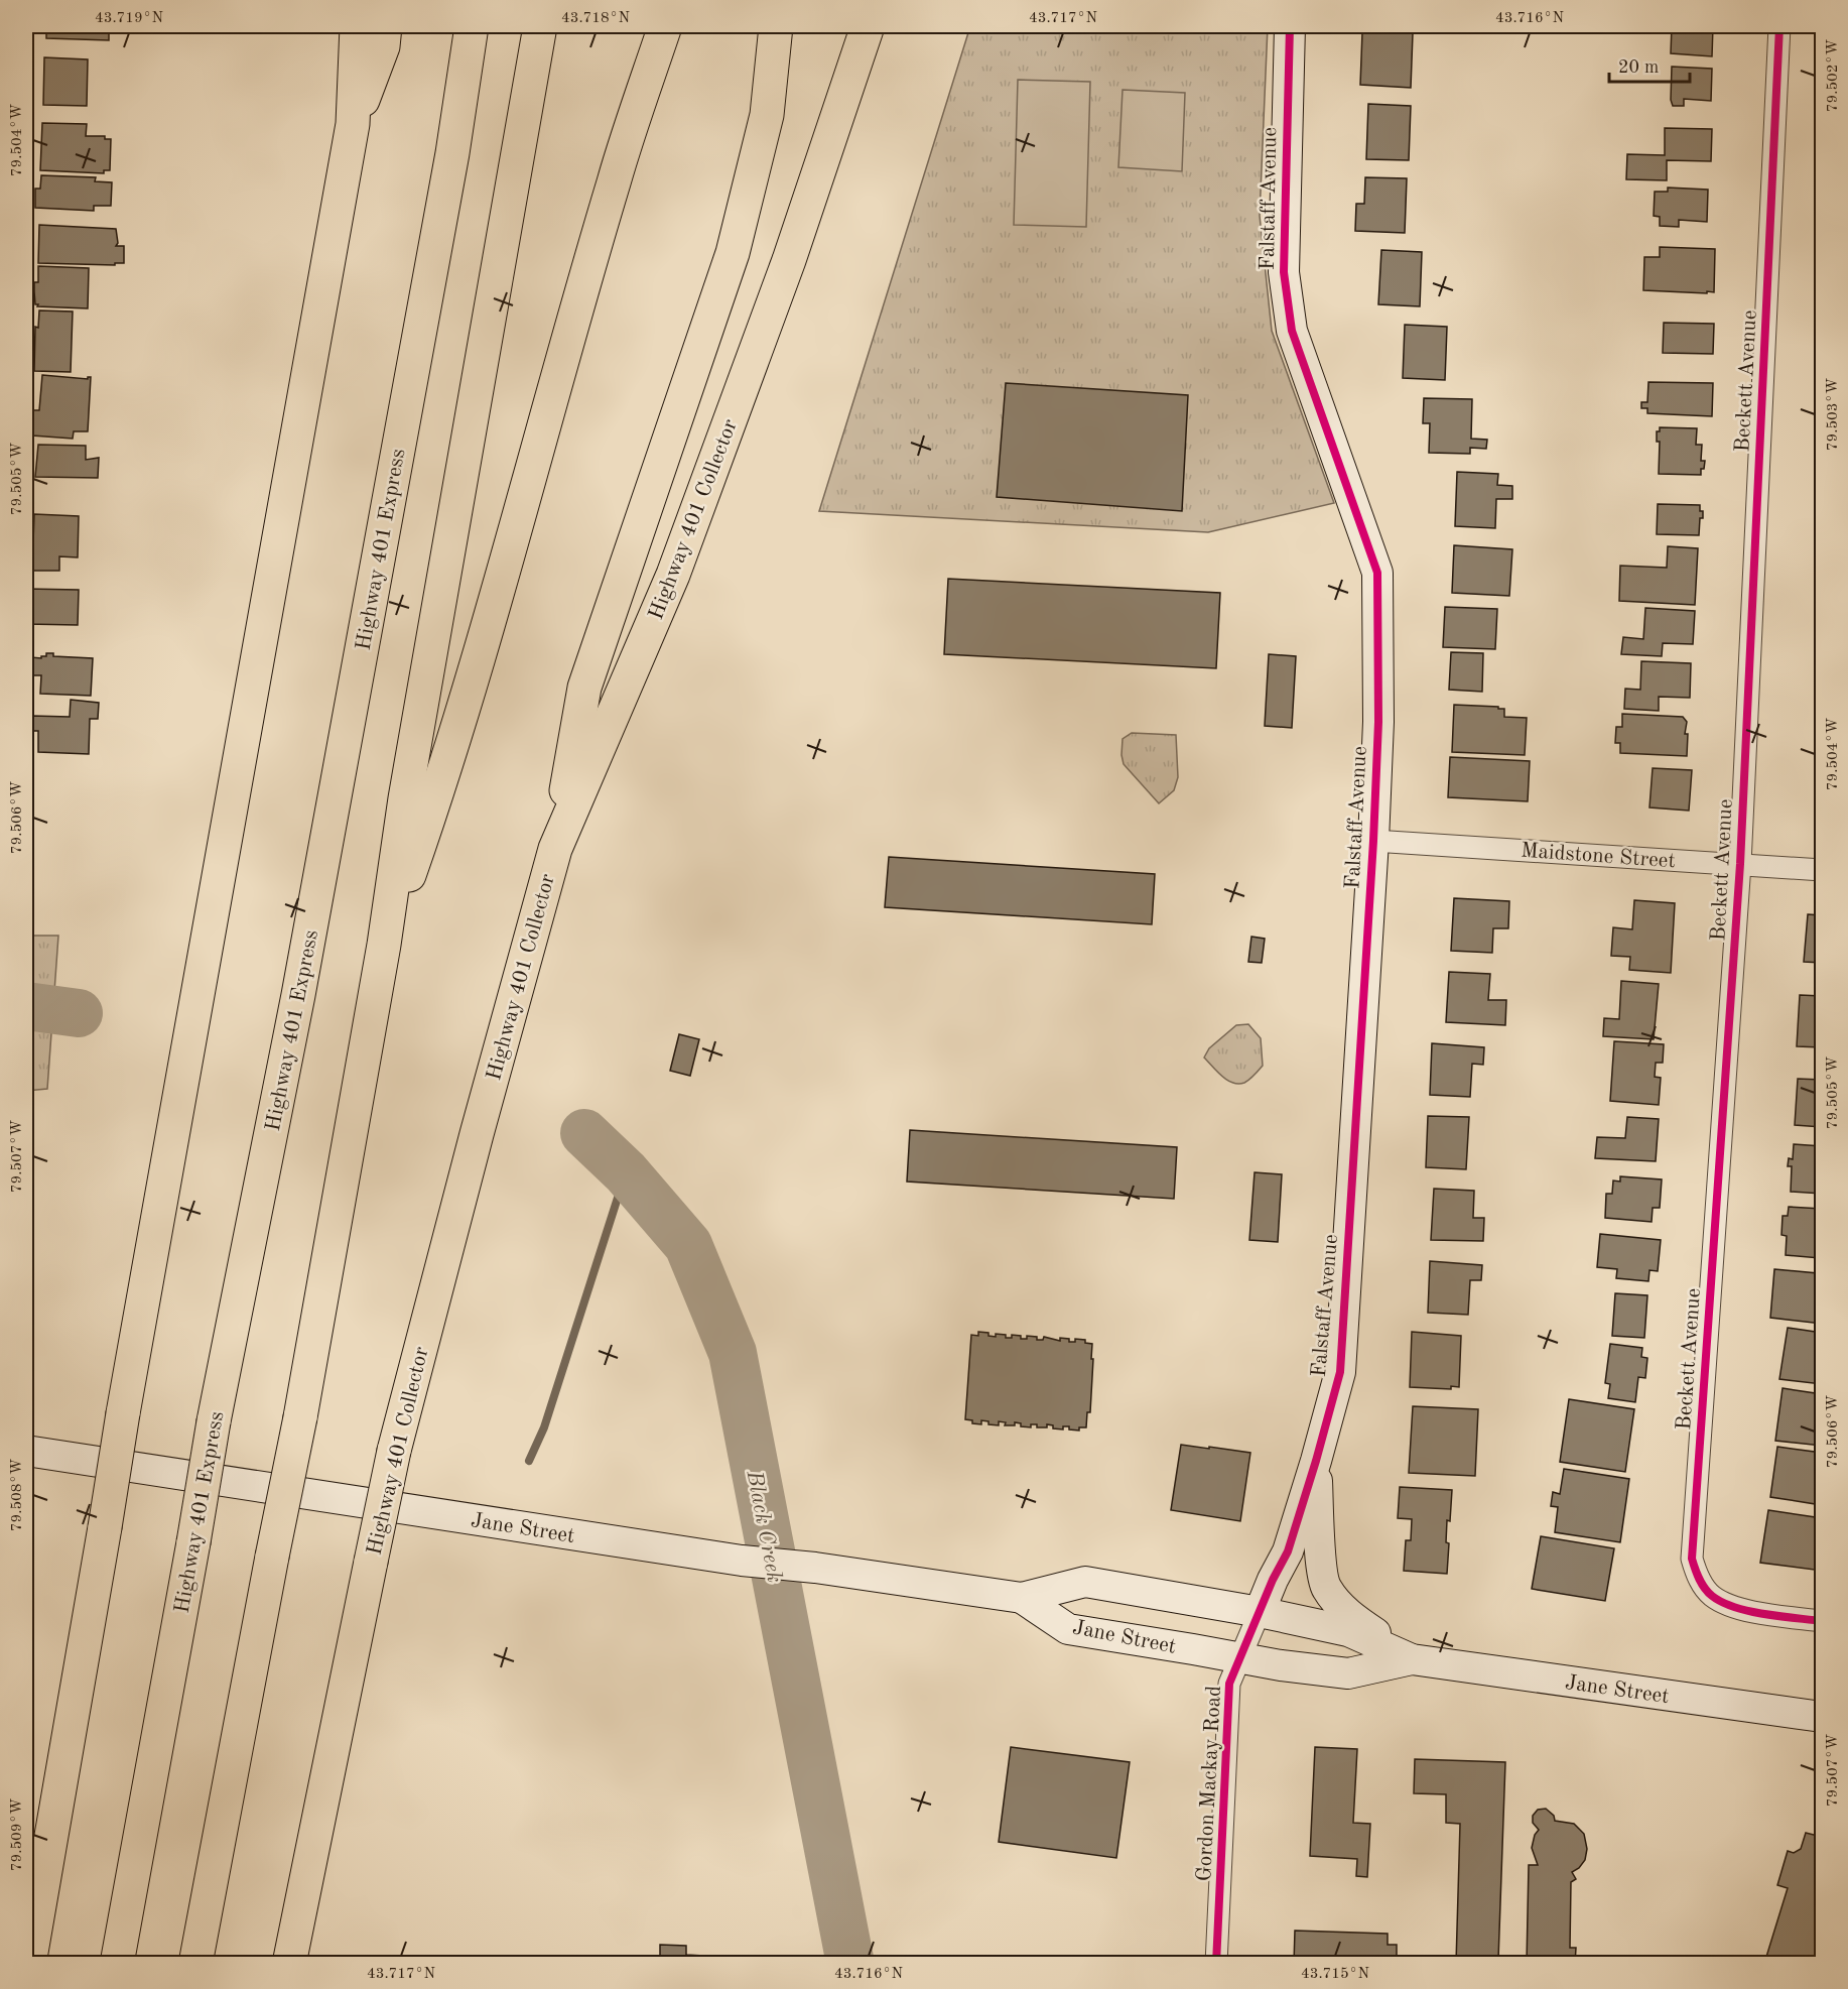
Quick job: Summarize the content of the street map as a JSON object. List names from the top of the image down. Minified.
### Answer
{"streets":{"highway":["Highway 401 Collector","Highway 401 Express"],"main road":["Falstaff Avenue","Jane Street"],"street":["Beckett Avenue","Maidstone Street","Gordon Mackay Road"]},"crossings":[["Falstaff Avenue","Maidstone Street"],["Falstaff Avenue","Jane Street"],["Falstaff Avenue","Gordon Mackay Road"],["Beckett Avenue","Maidstone Street"],["Jane Street","Gordon Mackay Road"]],"water":["Black Creek"],"scale_bar":"20 m","coordinates":["43.719°N","43.718°N","43.717°N","43.716°N","79.502°W","79.504°W","79.503°W","79.505°W","79.506°W","79.507°W","79.508°W","79.509°W","43.715°N"]}
